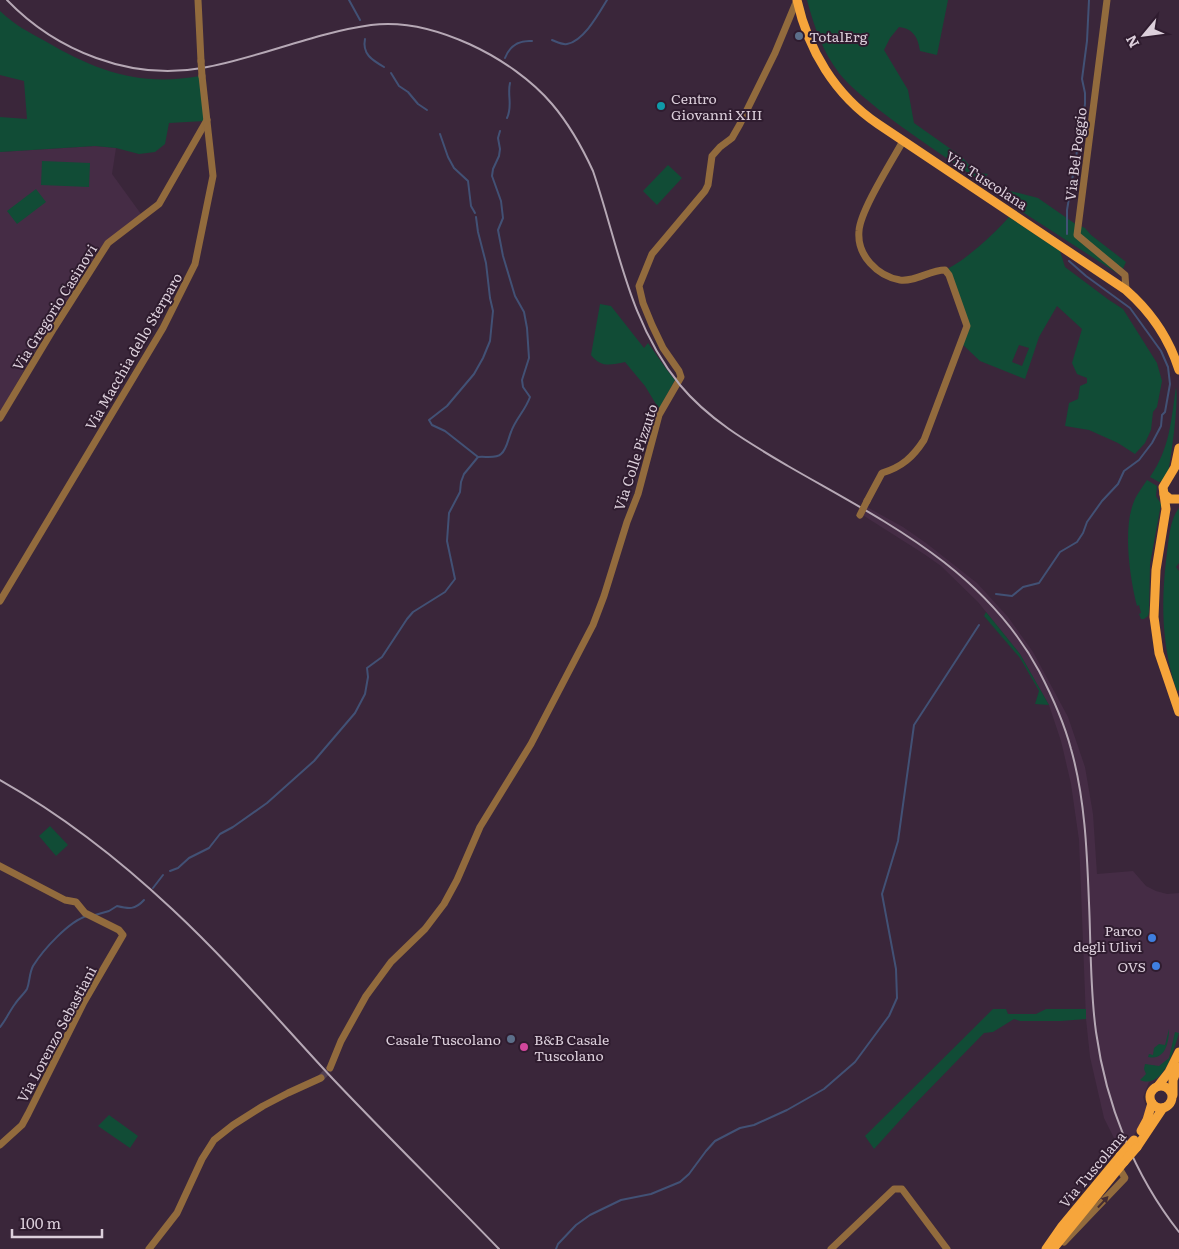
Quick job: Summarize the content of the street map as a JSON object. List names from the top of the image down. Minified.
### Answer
{"streets":{"main road":["Via Tuscolana"],"street":["Via Bel Poggio","Via Gregorio Casinovi","Via Macchia dello Sterparo","Via Colle Pizzuto","Via Lorenzo Sebastiani"]},"crossings":[["Via Bel Poggio","Via Tuscolana"],["Via Tuscolana","Via Colle Pizzuto"],["Via Gregorio Casinovi","Via Macchia dello Sterparo"]],"places":["TotalErg","Centro Giovanni XIII","Parco degli Ulivi","OVS","Casale Tuscolano","B&B Casale Tuscolano"],"scale_bar":"100 m","north":"bottom left"}
